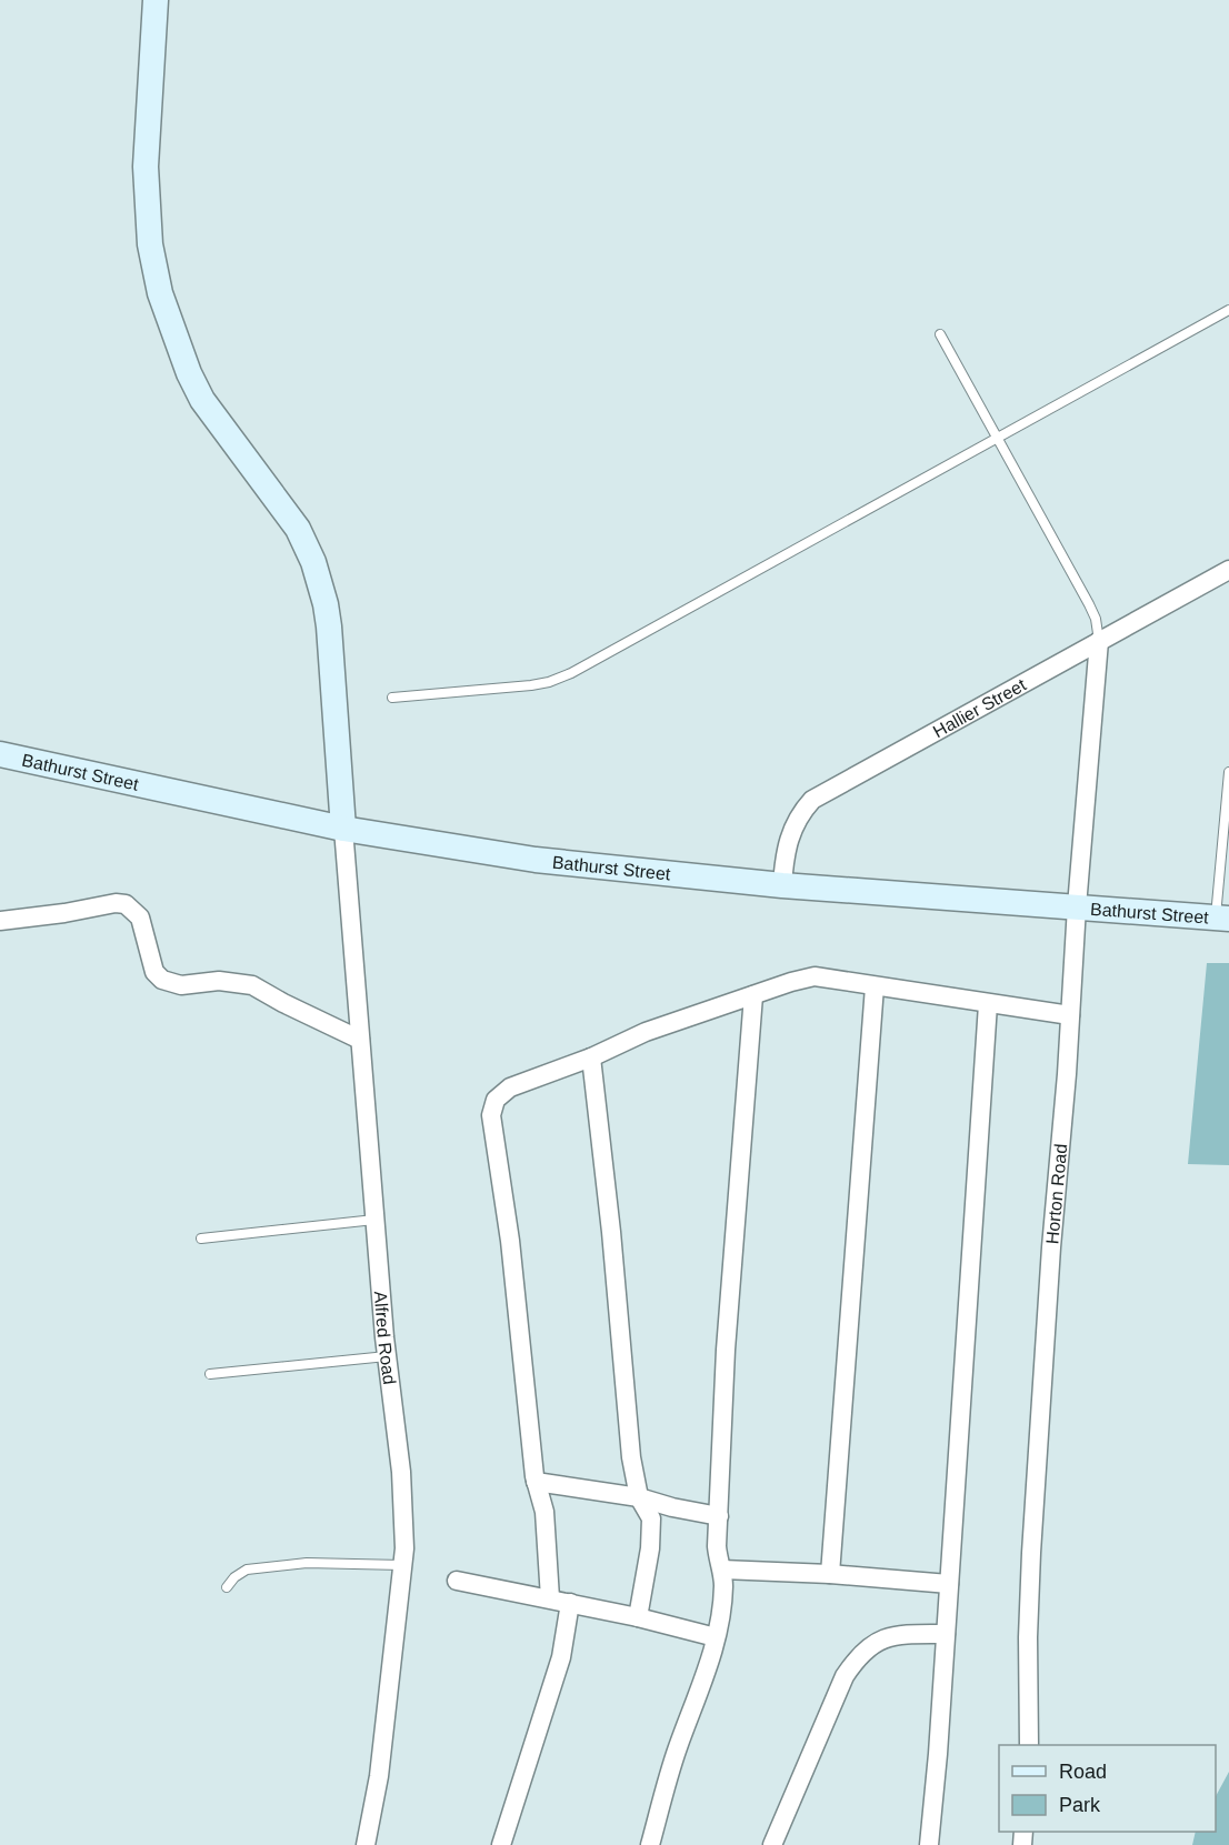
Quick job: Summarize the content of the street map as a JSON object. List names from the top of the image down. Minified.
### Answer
{"streets":{"main road":["Bathurst Street"],"street":["Hallier Street","Horton Road","Alfred Road"]},"crossings":[["Hallier Street","Bathurst Street"],["Hallier Street","Horton Road"],["Bathurst Street","Horton Road"],["Bathurst Street","Alfred Road"]],"legend":["Road","Park"]}
